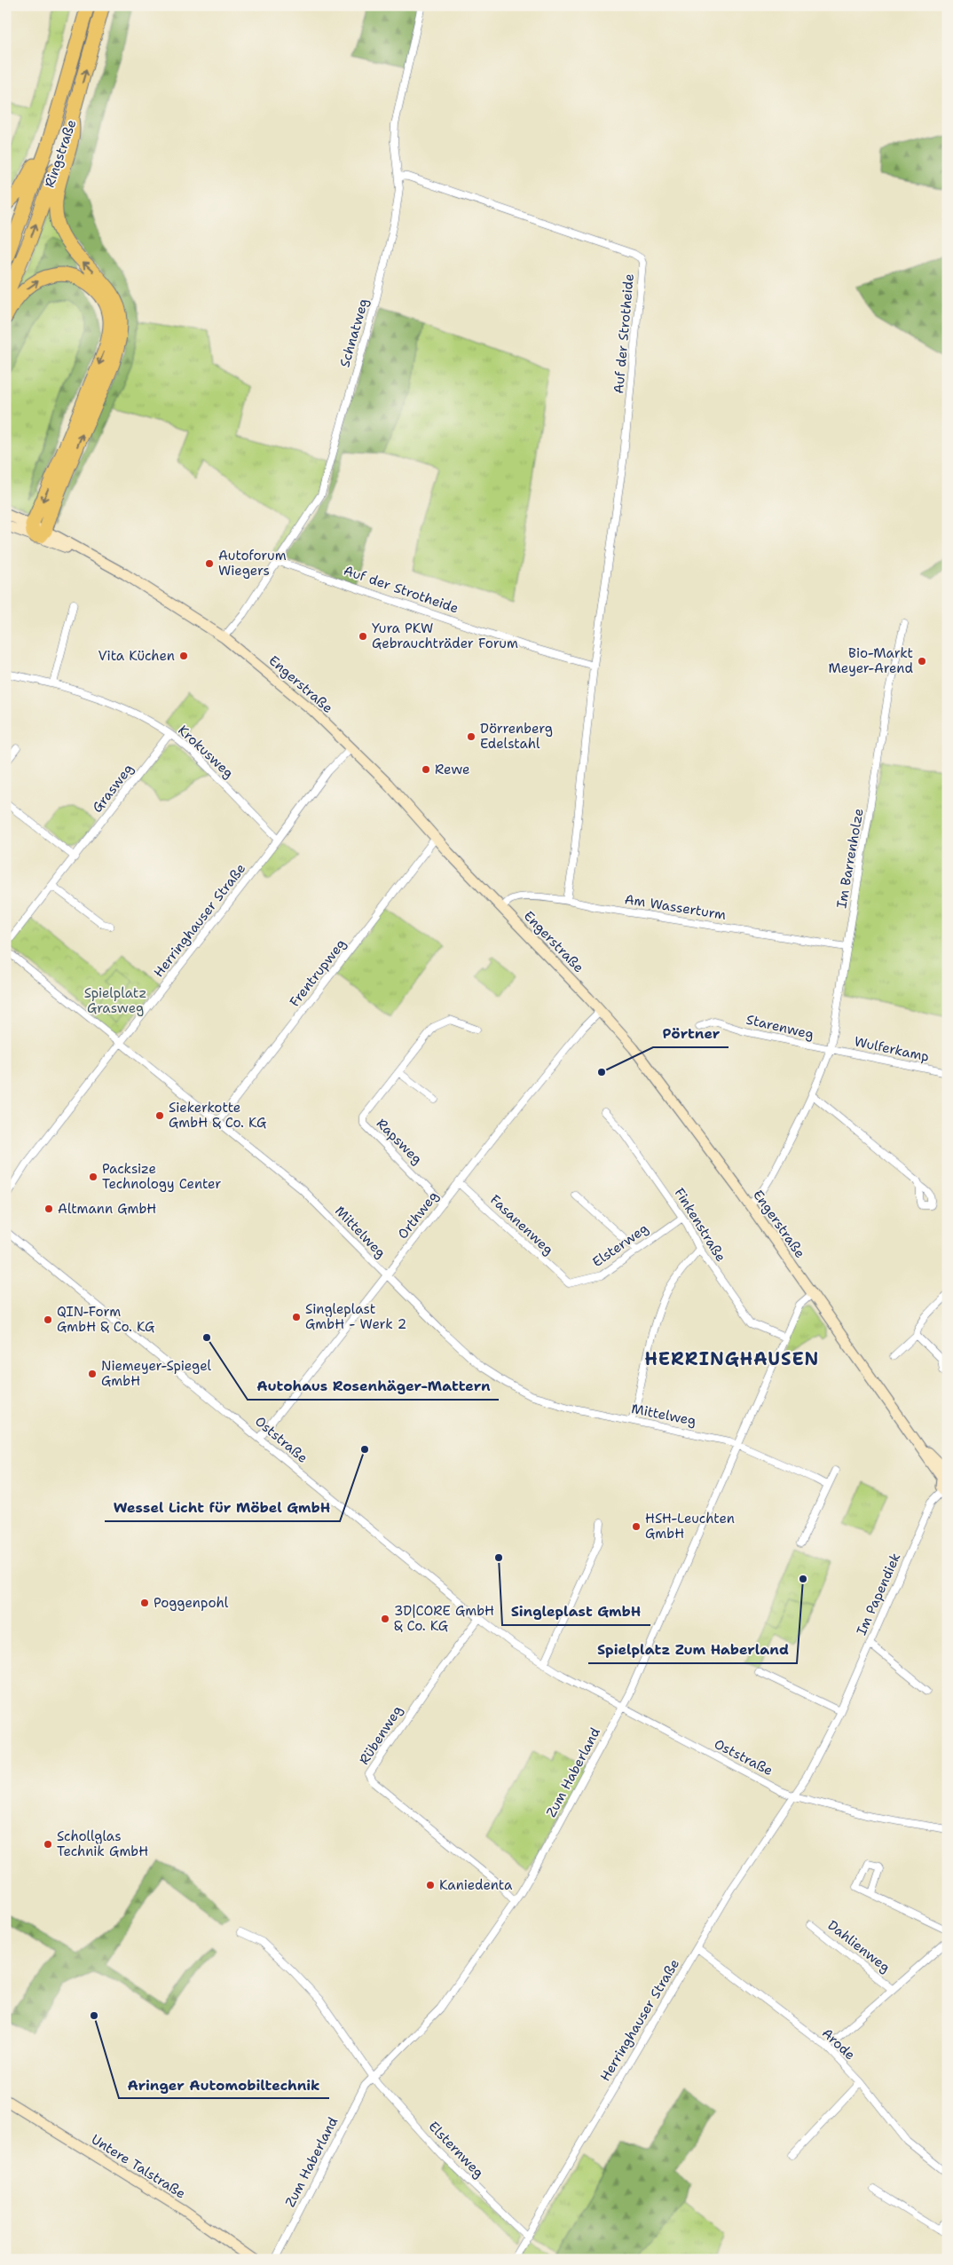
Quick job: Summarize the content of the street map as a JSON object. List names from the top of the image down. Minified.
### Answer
{"streets":{"highway":["Ringstraße"],"main road":["Engerstraße","Untere Talstraße"],"street":["Schnatweg","Auf der Strotheide","Krokusweg","Grasweg","Im Barrenholze","Am Wasserturm","Herringhauser Straße","Frentrupweg","Starenweg","Wulferkamp","Rapsweg","Orthweg","Fasanenweg","Finkenstraße","Mittelweg","Elsterweg","Oststraße","Im Papendiek","Rübenweg","Zum Haberland","Dahlienweg","Arode","Elsternweg"]},"crossings":[["Schnatweg","Auf der Strotheide"],["Schnatweg","Engerstraße"],["Auf der Strotheide","Am Wasserturm"],["Engerstraße","Im Barrenholze"],["Engerstraße","Am Wasserturm"],["Engerstraße","Herringhauser Straße"],["Engerstraße","Frentrupweg"],["Engerstraße","Orthweg"],["Engerstraße","Zum Haberland"],["Krokusweg","Grasweg"],["Krokusweg","Herringhauser Straße"],["Im Barrenholze","Am Wasserturm"],["Im Barrenholze","Starenweg"],["Im Barrenholze","Wulferkamp"],["Herringhauser Straße","Mittelweg"],["Herringhauser Straße","Oststraße"],["Herringhauser Straße","Im Papendiek"],["Herringhauser Straße","Arode"],["Herringhauser Straße","Elsternweg"],["Frentrupweg","Mittelweg"],["Starenweg","Wulferkamp"],["Rapsweg","Orthweg"],["Orthweg","Fasanenweg"],["Orthweg","Mittelweg"],["Orthweg","Oststraße"],["Fasanenweg","Elsterweg"],["Finkenstraße","Elsterweg"],["Finkenstraße","Zum Haberland"],["Mittelweg","Zum Haberland"],["Oststraße","Im Papendiek"],["Oststraße","Rübenweg"],["Oststraße","Zum Haberland"],["Rübenweg","Zum Haberland"],["Zum Haberland","Elsternweg"],["Dahlienweg","Arode"]],"districts":["HERRINGHAUSEN"],"parks":["Spielplatz Grasweg"],"places":["Autoforum Wiegers","Yura PKW Gebrauchträder Forum","Vita Küchen","Bio-Markt Meyer-Arend","Dörrenberg Edelstahl","Rewe","Pörtner","Siekerkotte GmbH & Co. KG","Packsize Technology Center","Altmann GmbH","Singleplast GmbH - Werk 2","QIN-Form GmbH & Co. KG","Autohaus Rosenhäger-Mattern","Niemeyer-Spiegel GmbH","Wessel Licht für Möbel GmbH","HSH-Leuchten GmbH","Singleplast GmbH","Spielplatz Zum Haberland","Poggenpohl","3D|CORE GmbH & Co. KG","Schollglas Technik GmbH","Kaniedenta","Aringer Automobiltechnik"]}
